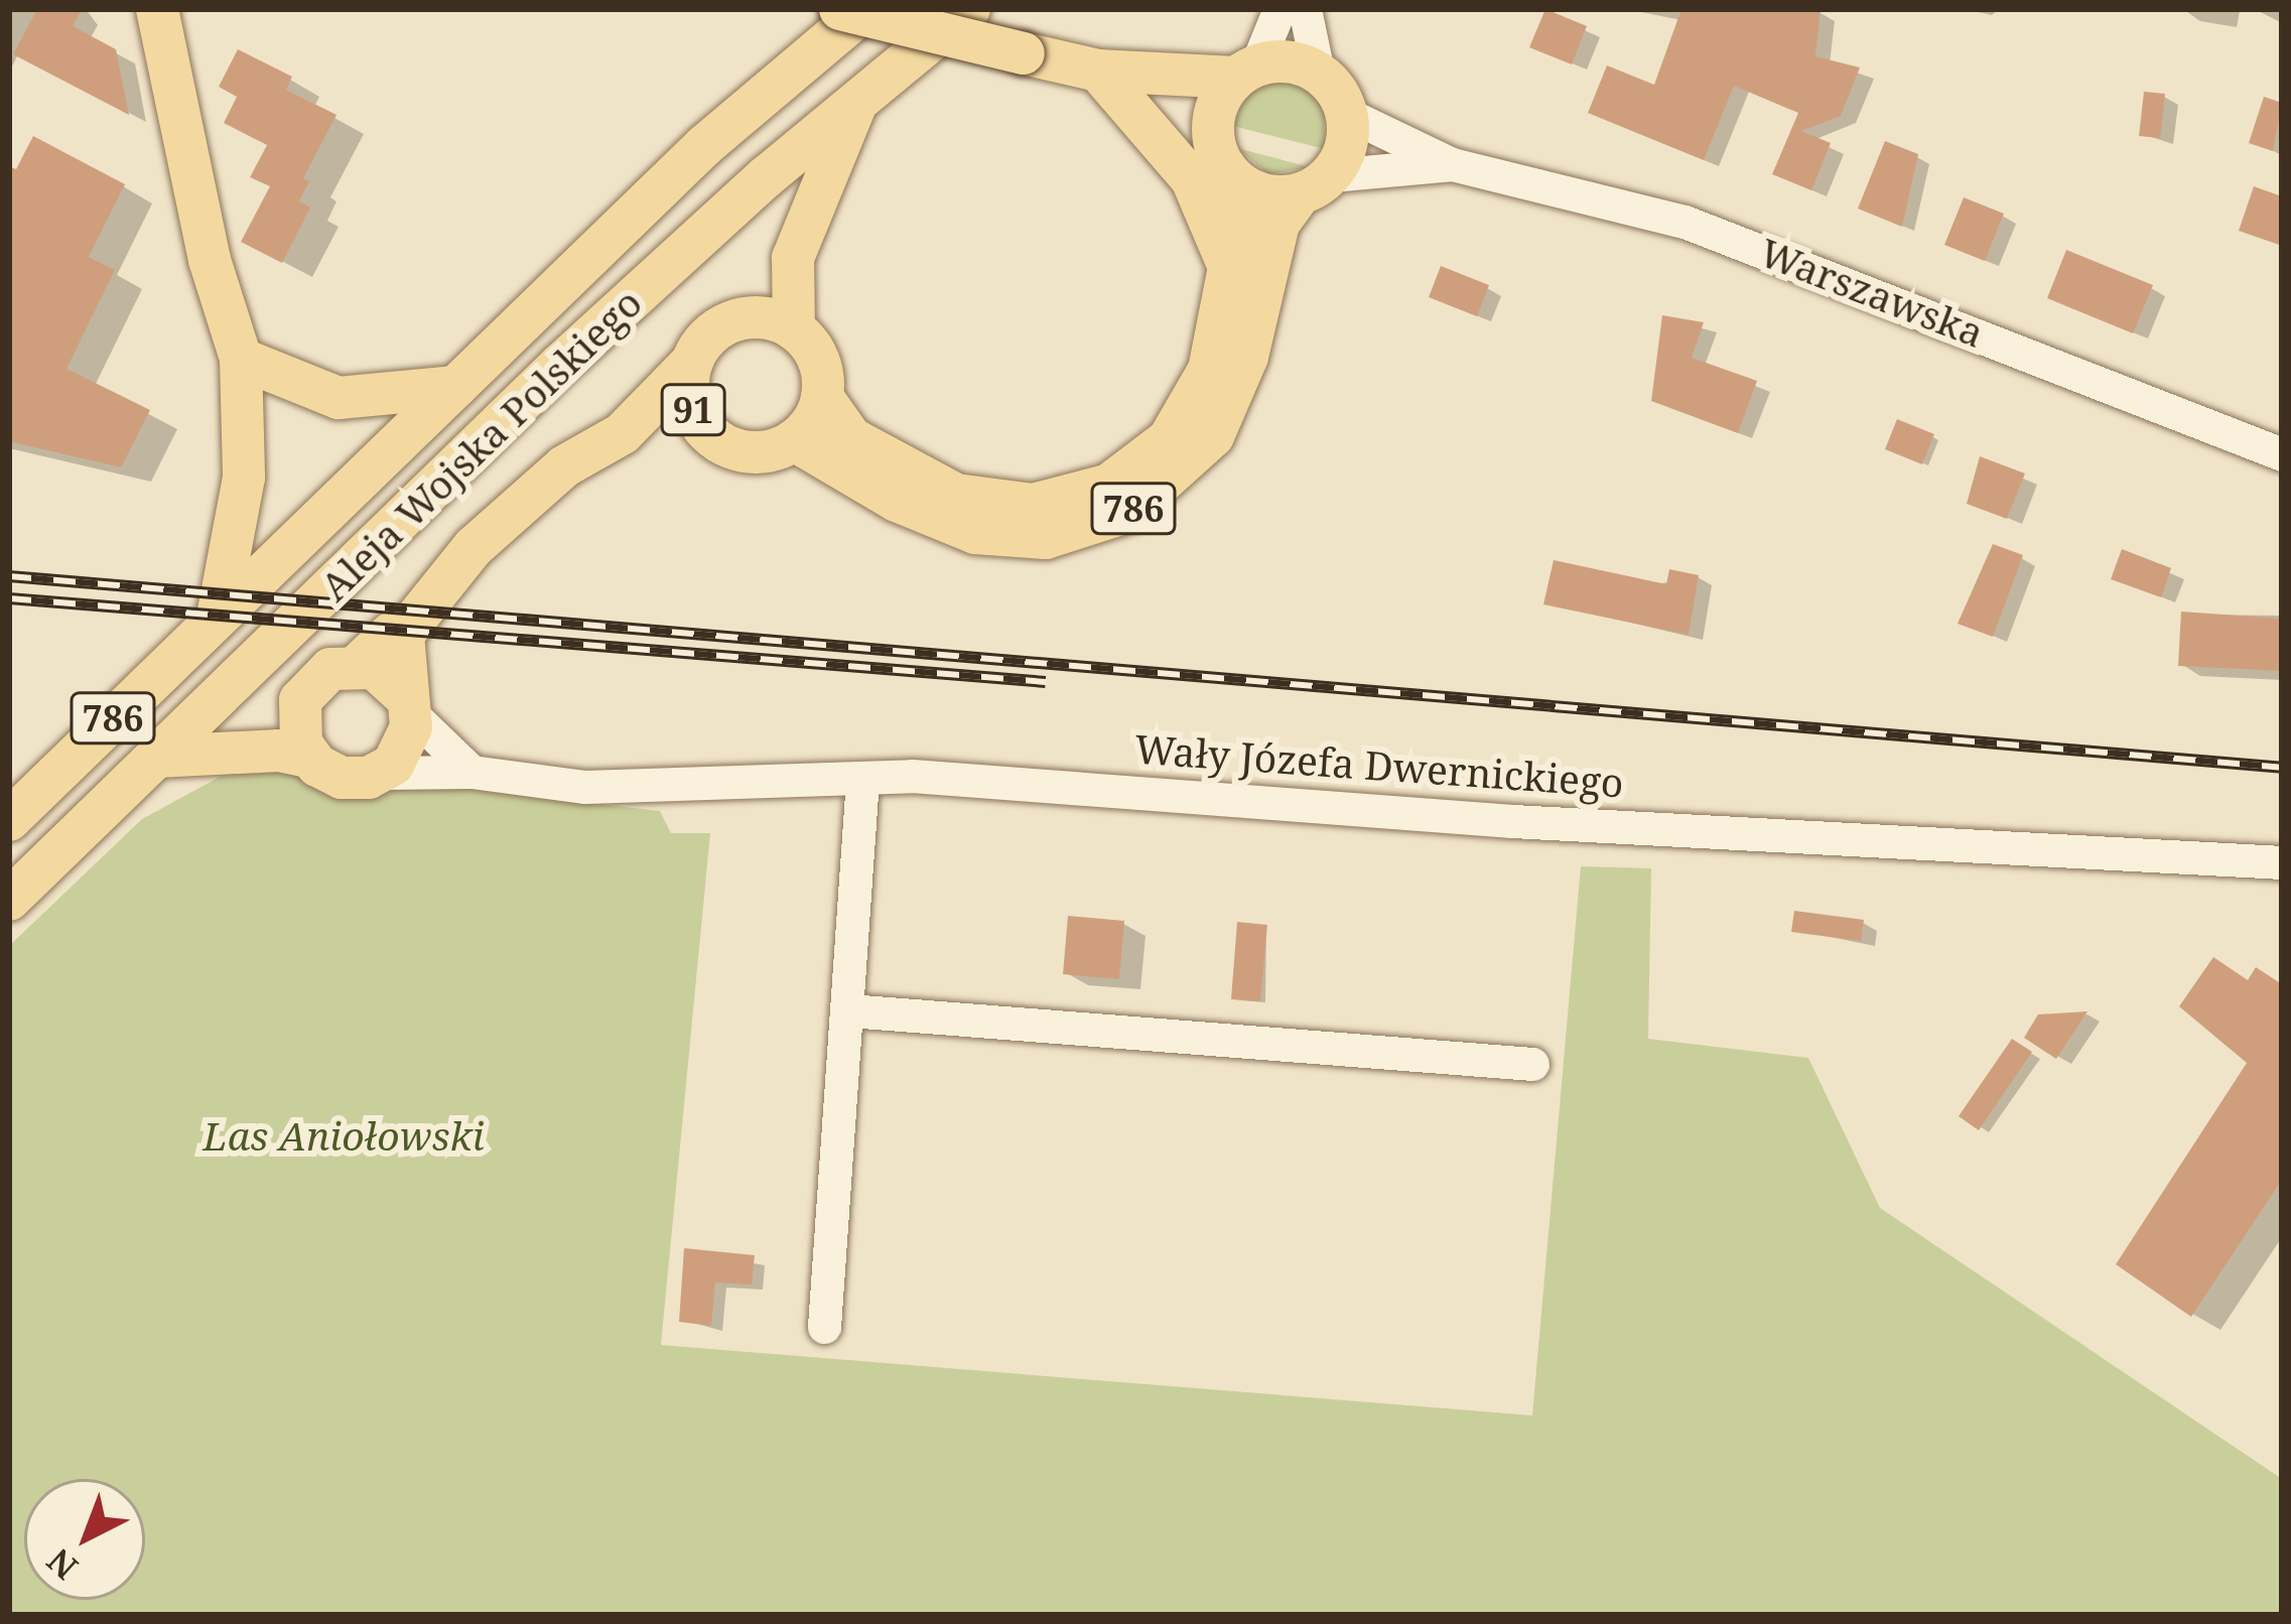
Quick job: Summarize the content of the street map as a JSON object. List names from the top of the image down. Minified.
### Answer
{"streets":{"main road":["91","Aleja Wojska Polskiego","786"],"street":["Warszawska","Wały Józefa Dwernickiego"]},"crossings":[["Warszawska","786"],["91","786"]],"parks":["Las Aniołowski"],"north":"bottom left"}
